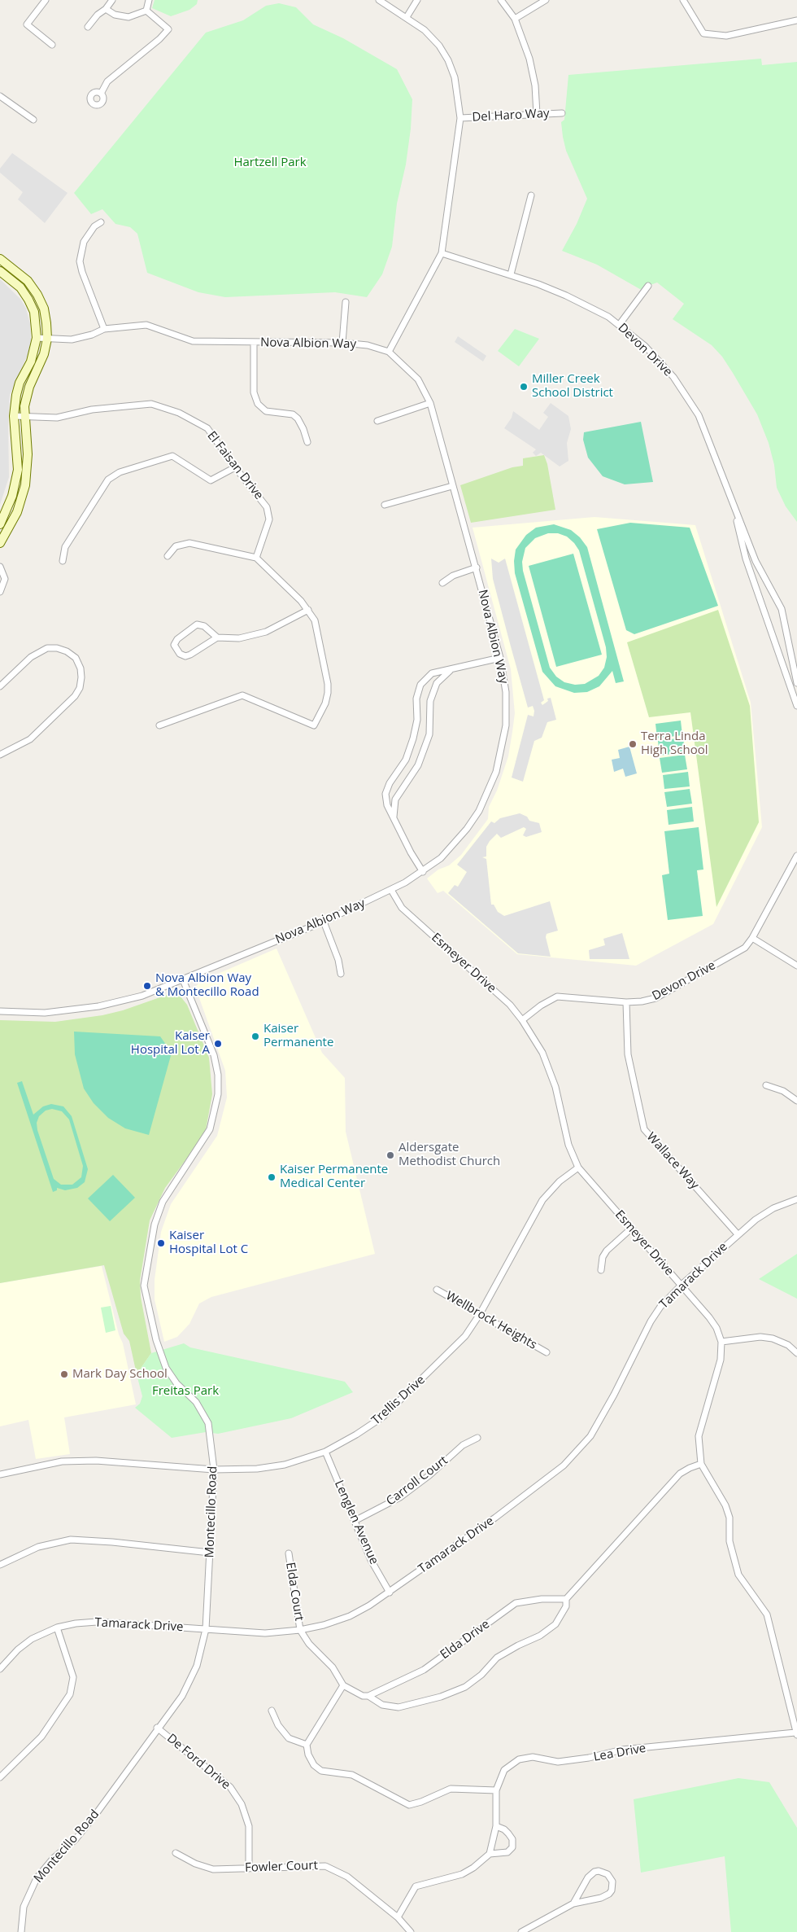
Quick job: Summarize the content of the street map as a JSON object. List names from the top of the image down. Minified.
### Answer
{"streets":{"street":["Del Haro Way","Nova Albion Way","Devon Drive","El Faisan Drive","Esmeyer Drive","Wallace Way","Tamarack Drive","Wellbrock Heights","Trellis Drive","Carroll Court","Montecillo Road","Lenglen Avenue","Elda Court","Elda Drive","Lea Drive","De Ford Drive","Fowler Court"]},"crossings":[["Nova Albion Way","Esmeyer Drive"],["Nova Albion Way","Montecillo Road"],["Devon Drive","Esmeyer Drive"],["Devon Drive","Wallace Way"],["Esmeyer Drive","Tamarack Drive"],["Esmeyer Drive","Trellis Drive"],["Esmeyer Drive","Lea Drive"],["Wallace Way","Tamarack Drive"],["Tamarack Drive","Montecillo Road"],["Tamarack Drive","Lenglen Avenue"],["Tamarack Drive","Elda Court"],["Wellbrock Heights","Trellis Drive"],["Trellis Drive","Montecillo Road"],["Trellis Drive","Lenglen Avenue"],["Carroll Court","Lenglen Avenue"],["Montecillo Road","De Ford Drive"],["De Ford Drive","Fowler Court"]],"parks":["Hartzell Park","Freitas Park"],"places":["Miller Creek School District","Terra Linda High School","Nova Albion Way & Montecillo Road","Kaiser Permanente","Kaiser Hospital Lot A","Aldersgate Methodist Church","Kaiser Permanente Medical Center","Kaiser Hospital Lot C","Mark Day School"]}
